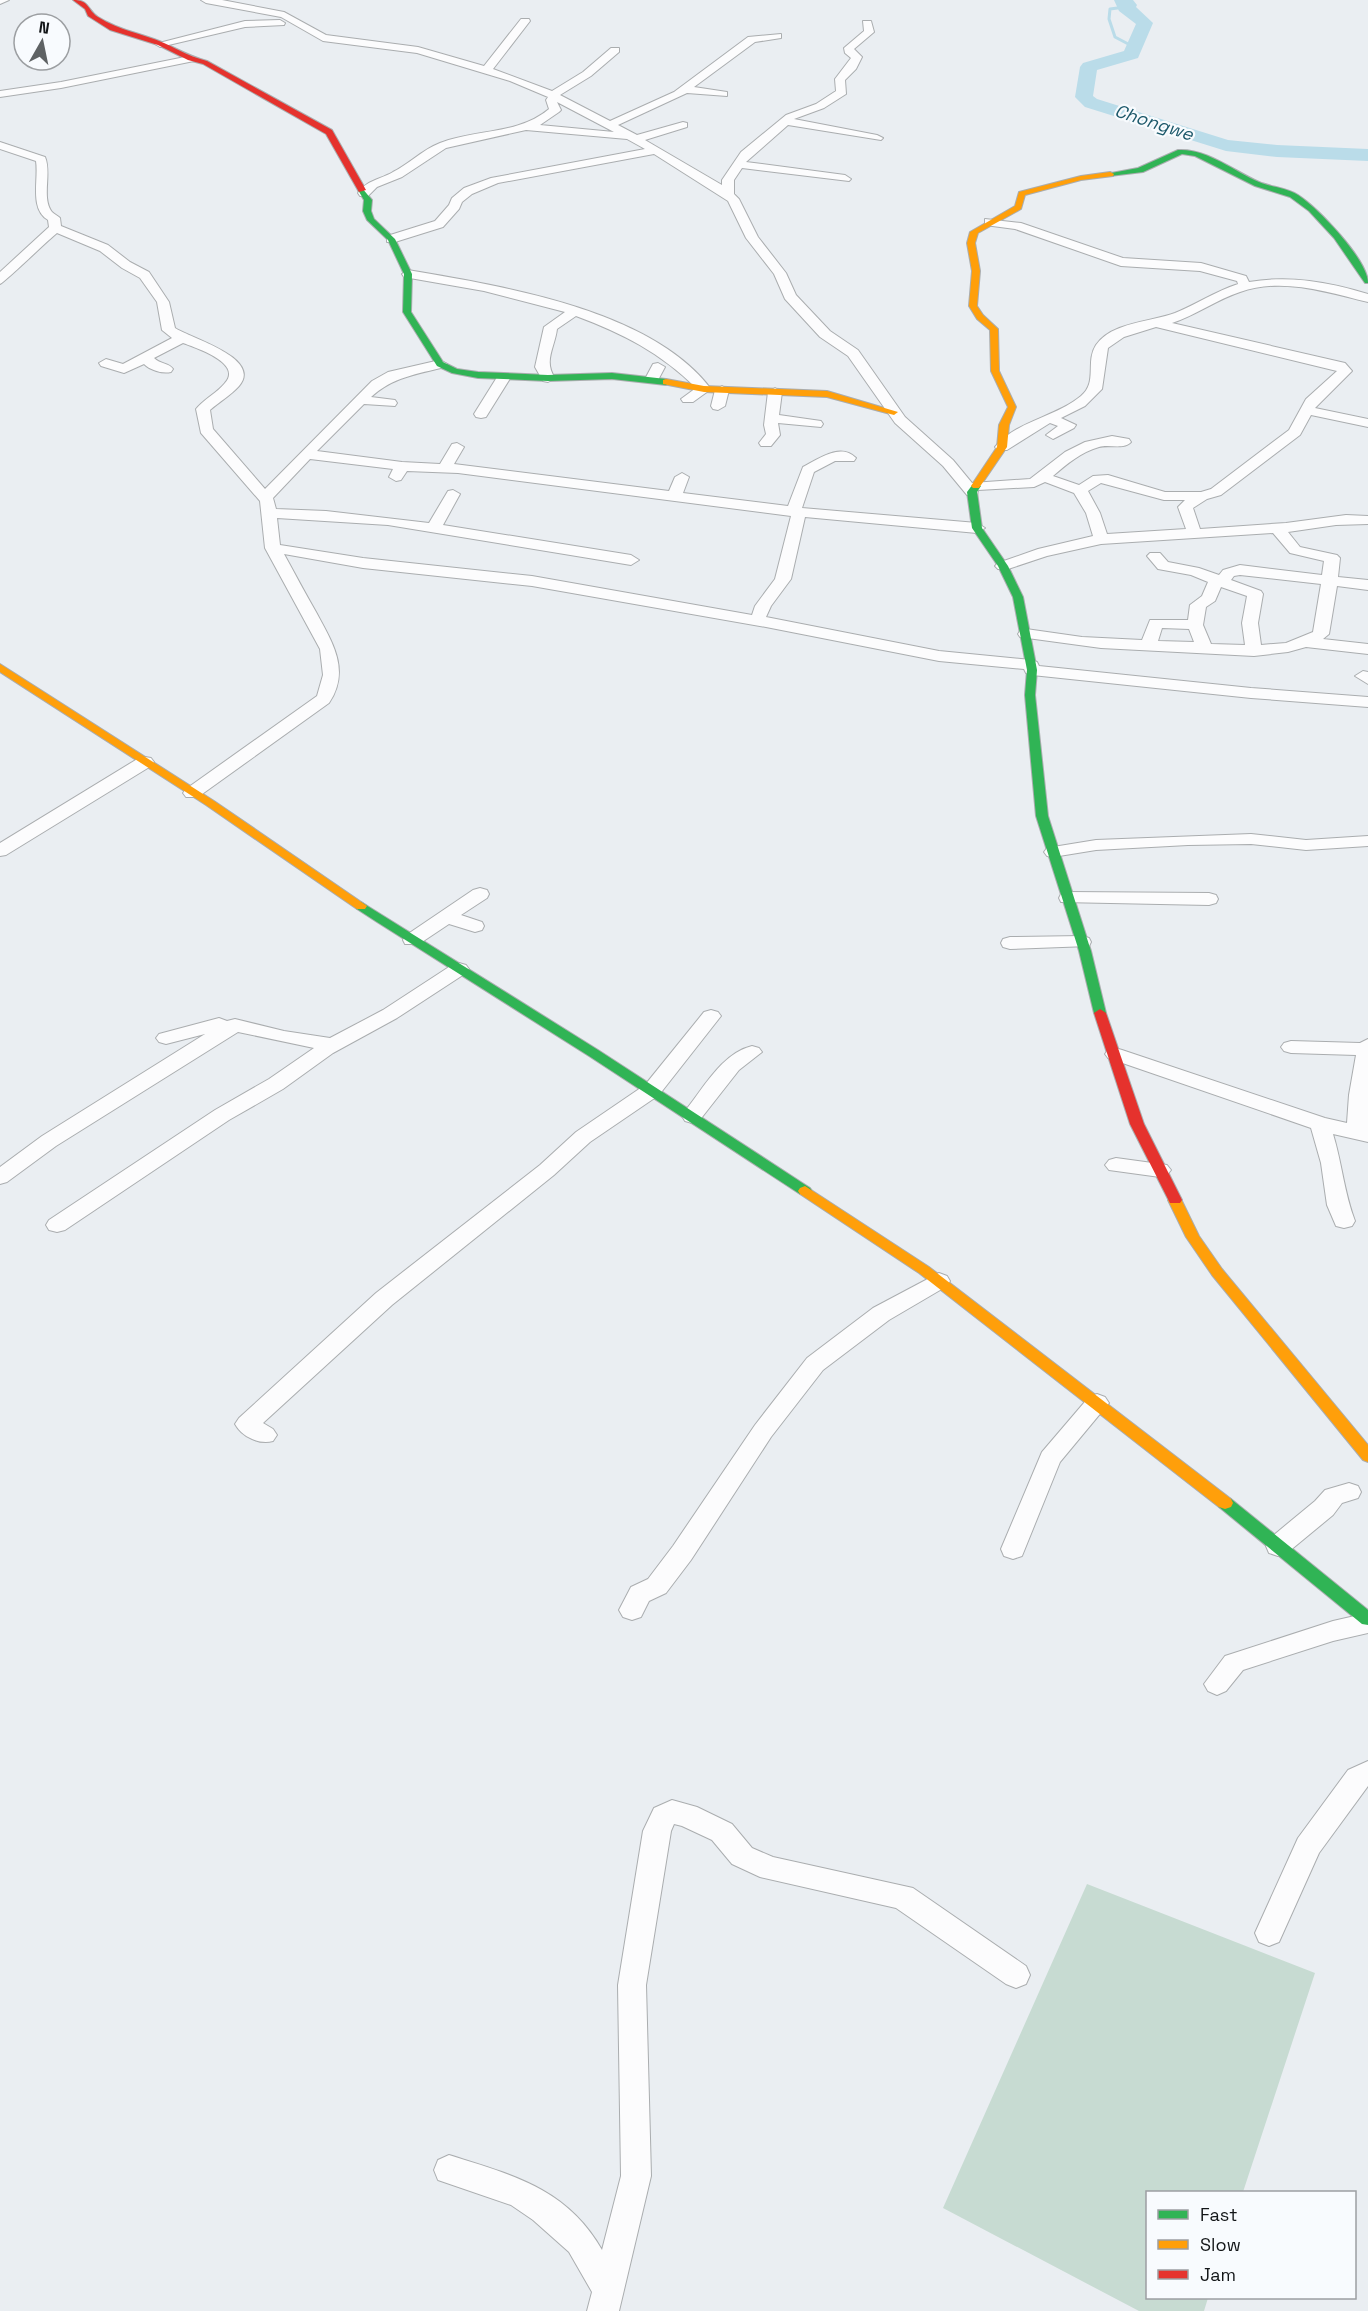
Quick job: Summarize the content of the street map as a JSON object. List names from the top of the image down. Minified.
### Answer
{"water":["Chongwe"],"legend":["Fast","Slow","Jam"],"north":"top"}
